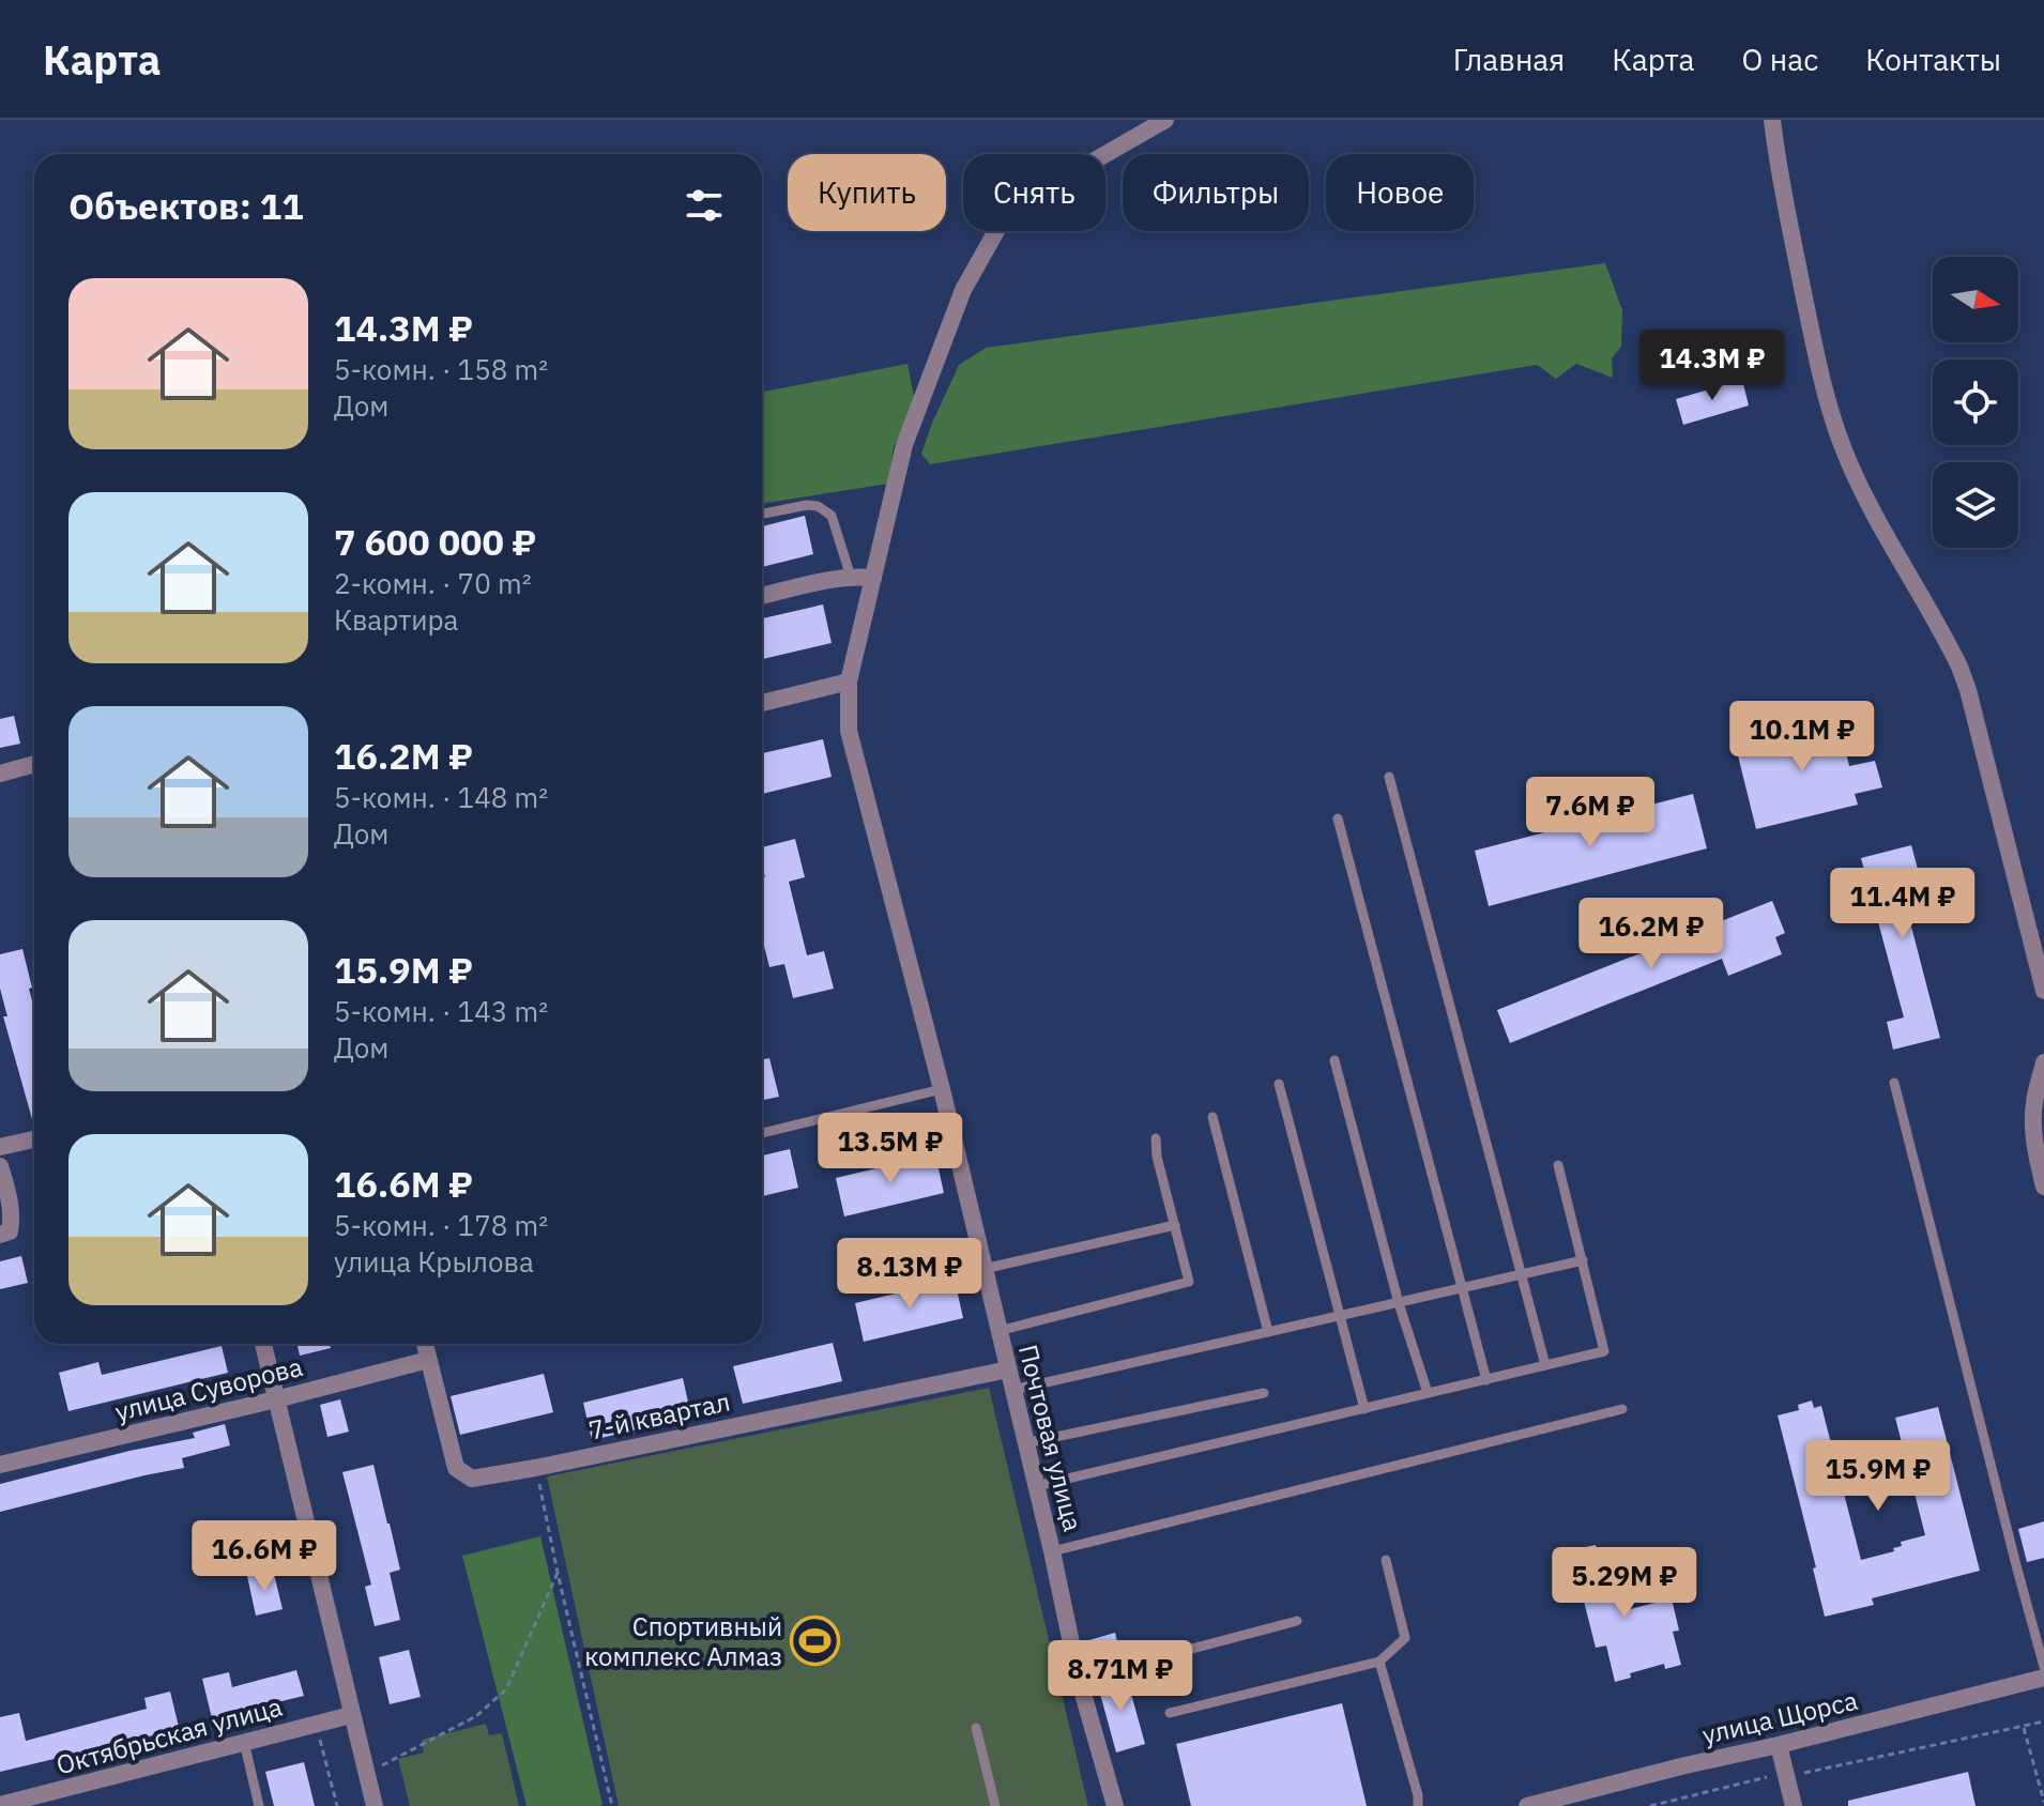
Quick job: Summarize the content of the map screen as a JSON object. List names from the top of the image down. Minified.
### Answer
{"streets":{"street":["улица Суворова","7-й квартал","Почтовая улица","улица Щорса","Октябрьская улица"]},"crossings":[["улица Суворова","7-й квартал"],["7-й квартал","Почтовая улица"]],"places":{"sports":["Спортивный комплекс Алмаз"]},"north":"right","page":{"header":"Карта","nav":["Главная","Карта","О нас","Контакты"],"chip":["Купить","Снять","Фильтры","Новое"],"heading":"Объектов: 11","list":[{"name":"14.3M ₽","note":"5-комн. · 158 m² · Дом"},{"name":"7 600 000 ₽","note":"2-комн. · 70 m² · Квартира"},{"name":"16.2M ₽","note":"5-комн. · 148 m² · Дом"},{"name":"15.9M ₽","note":"5-комн. · 143 m² · Дом"},{"name":"16.6M ₽","note":"5-комн. · 178 m² · улица Крылова"}],"price":["14.3M ₽","10.1M ₽","7.6M ₽","11.4M ₽","16.2M ₽","13.5M ₽","8.13M ₽","15.9M ₽","16.6M ₽","5.29M ₽","8.71M ₽"]}}
